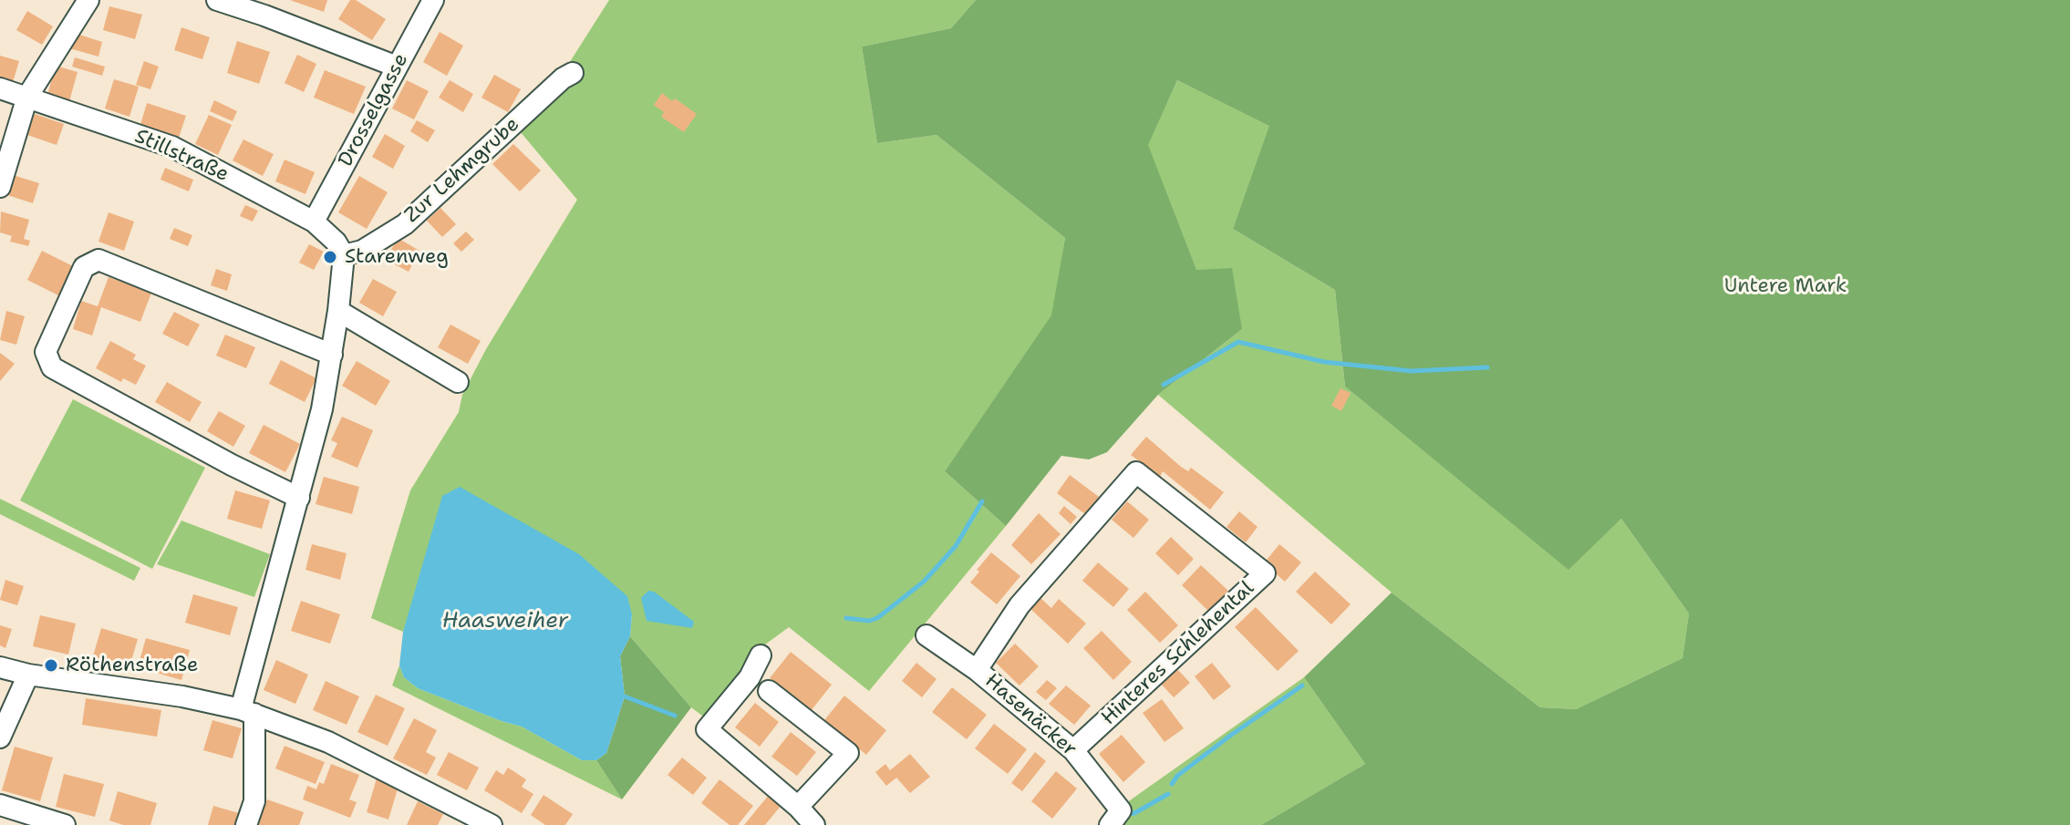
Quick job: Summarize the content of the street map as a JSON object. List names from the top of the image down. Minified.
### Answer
{"streets":{"street":["Drosselgasse","Stillstraße","Zur Lehmgrube","Hinteres Schlehental","Hasenäcker"]},"crossings":[["Drosselgasse","Stillstraße"],["Stillstraße","Zur Lehmgrube"],["Hinteres Schlehental","Hasenäcker"]],"water":["Haasweiher"],"parks":["Untere Mark"],"places":["Starenweg","Röthenstraße"]}
